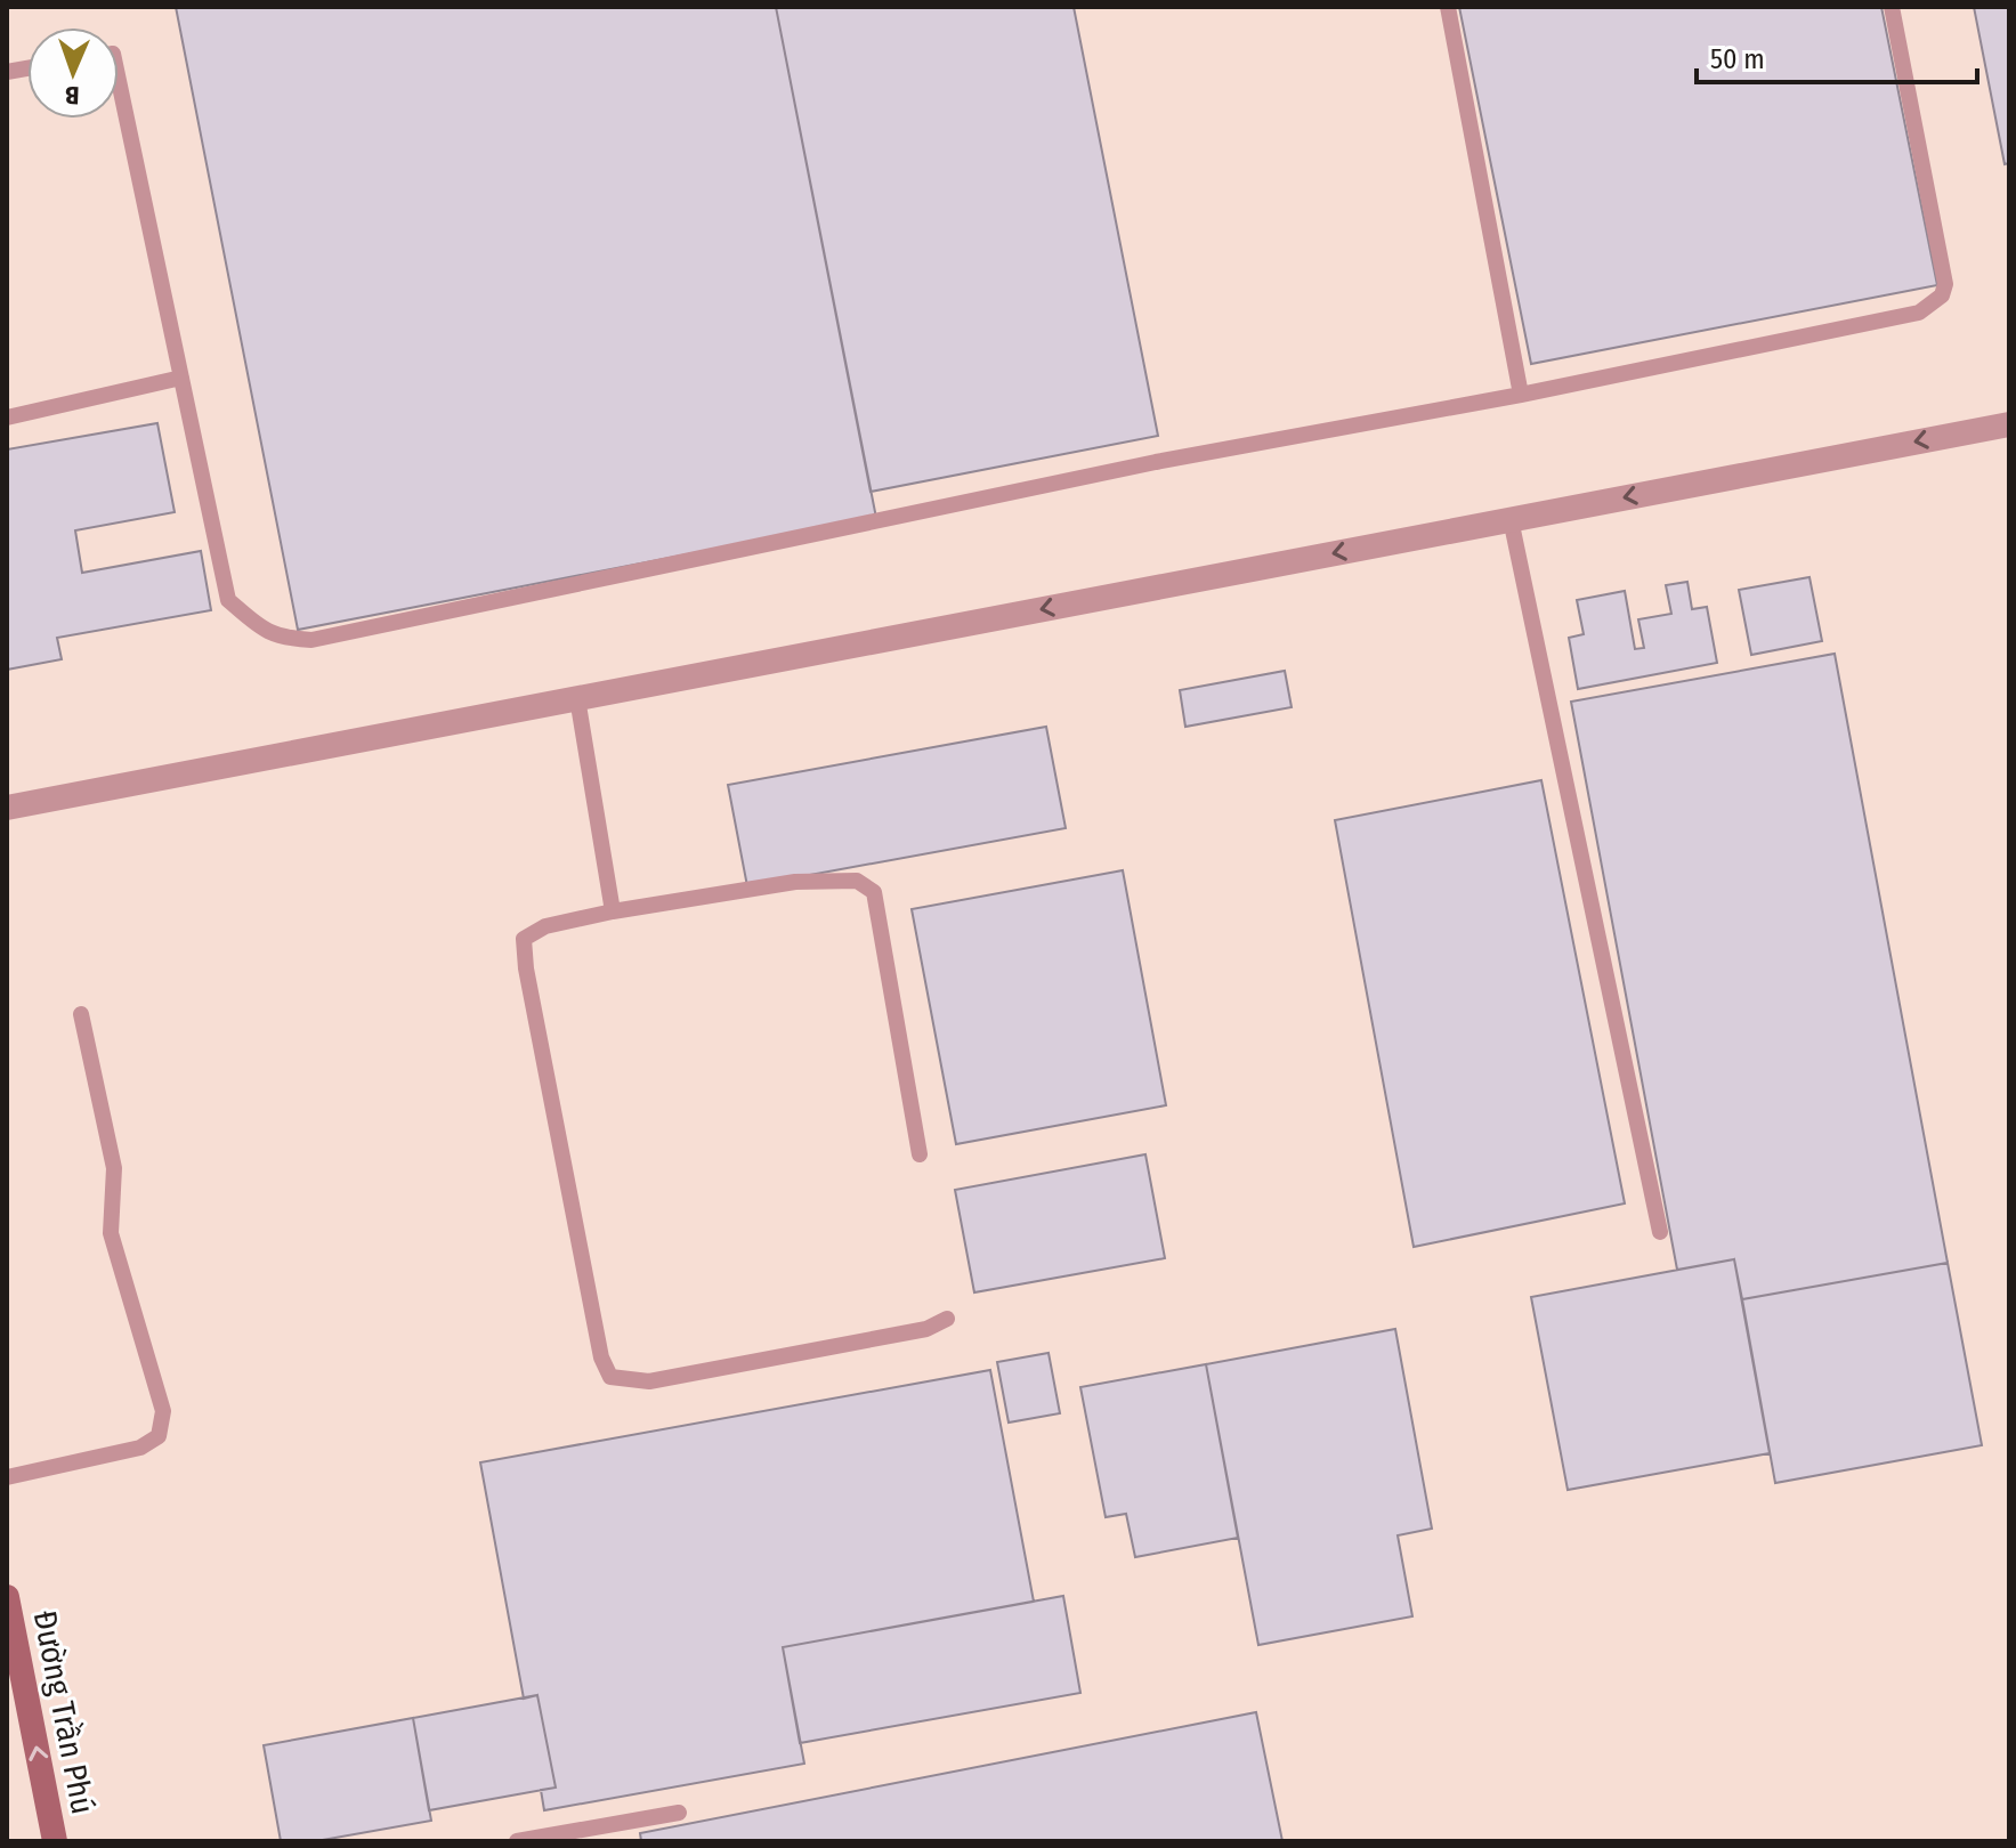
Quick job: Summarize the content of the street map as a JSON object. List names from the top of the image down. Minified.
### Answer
{"streets":{"main road":["Đường Trần Phú"]},"one_way":["Đường Trần Phú"],"scale_bar":"50 m","north":"bottom"}
